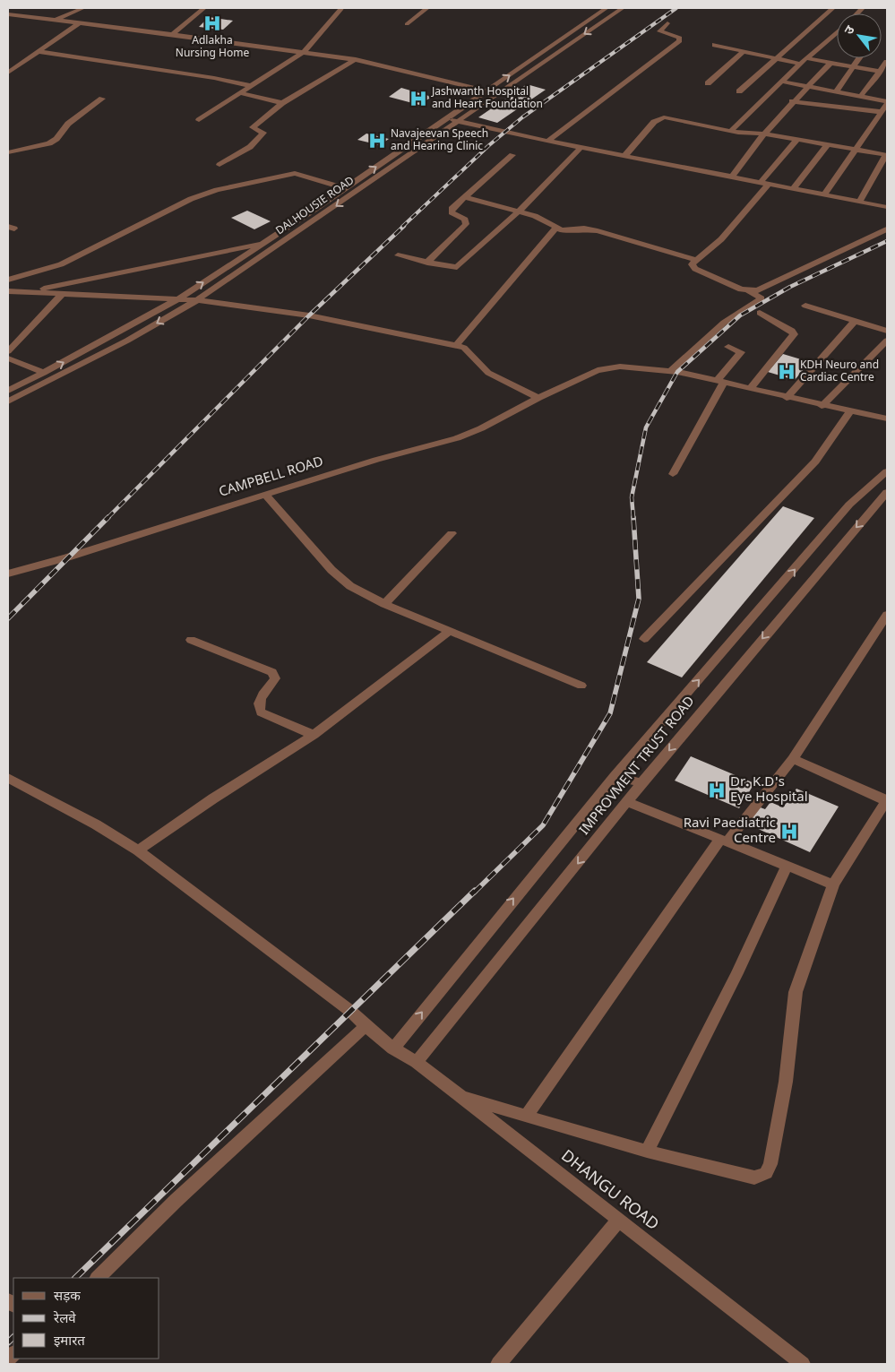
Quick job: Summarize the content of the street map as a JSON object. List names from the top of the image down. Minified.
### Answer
{"streets":{"street":["DALHOUSIE ROAD","CAMPBELL ROAD","IMPROVMENT TRUST ROAD","DHANGU ROAD"]},"crossings":[["IMPROVMENT TRUST ROAD","DHANGU ROAD"]],"places":{"hospital":["Adlakha Nursing Home","Jashwanth Hospital and Heart Foundation","Navajeevan Speech and Hearing Clinic","KDH Neuro and Cardiac Centre","Dr. K.D's Eye Hospital","Ravi Paediatric Centre"]},"legend":["सड़क","रेलवे","इमारत"],"north":"top left"}
